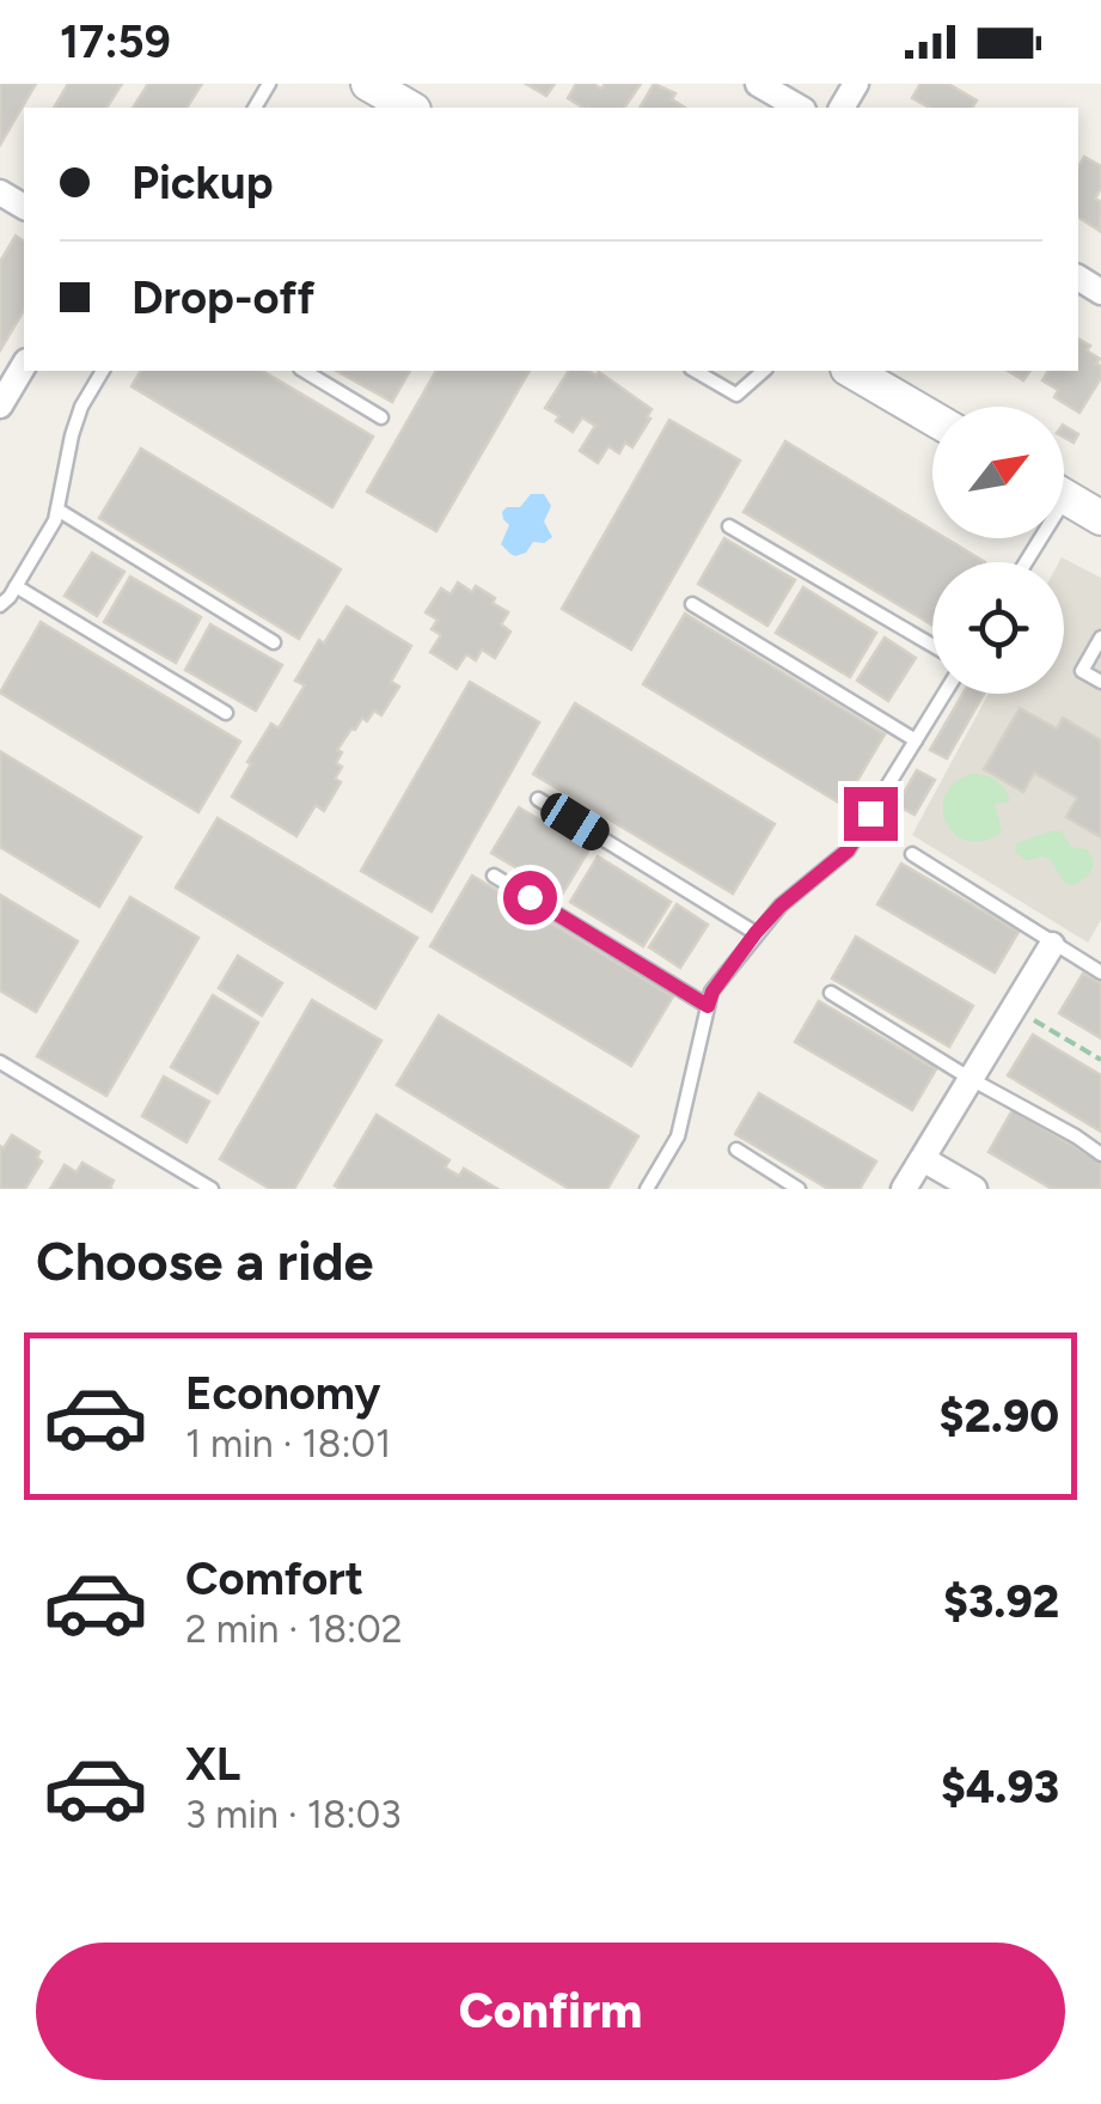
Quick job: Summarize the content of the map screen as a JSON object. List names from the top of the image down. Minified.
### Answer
{"north":"top right","page":{"status":"17:59","banner":["Pickup","Drop-off"],"heading":"Choose a ride","list":[{"name":"Economy","note":"1 min · 18:01","value":"$2.90"},{"name":"Comfort","note":"2 min · 18:02","value":"$3.92"},{"name":"XL","note":"3 min · 18:03","value":"$4.93"}],"buttons":"Confirm"}}
